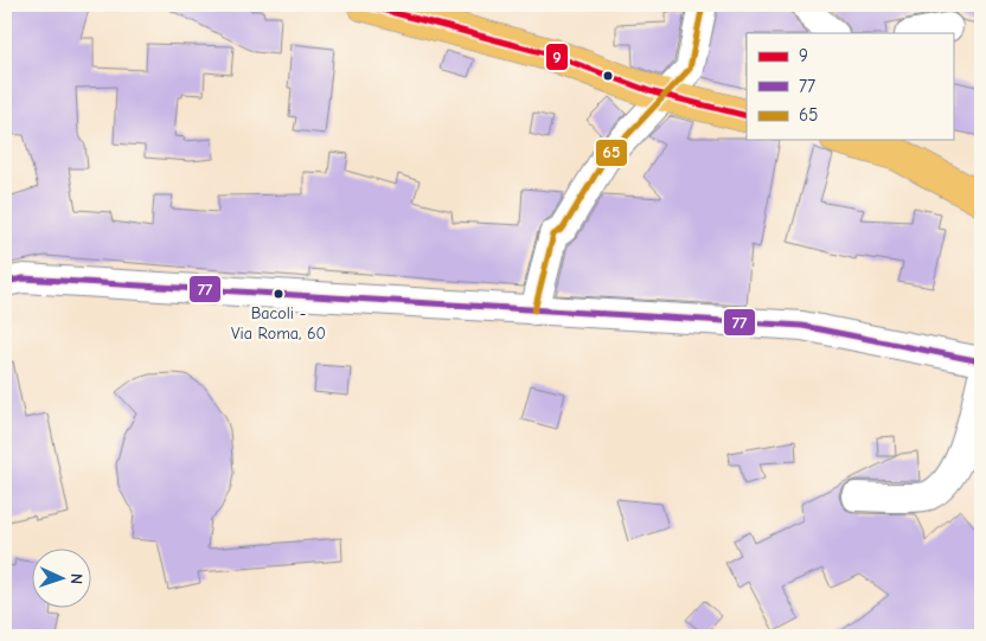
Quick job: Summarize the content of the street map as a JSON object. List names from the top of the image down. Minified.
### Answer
{"places":["Bacoli - Via Roma, 60"],"lines":["transit line 9","transit line 65","transit line 77"],"legend":["9","77","65"],"north":"right"}
